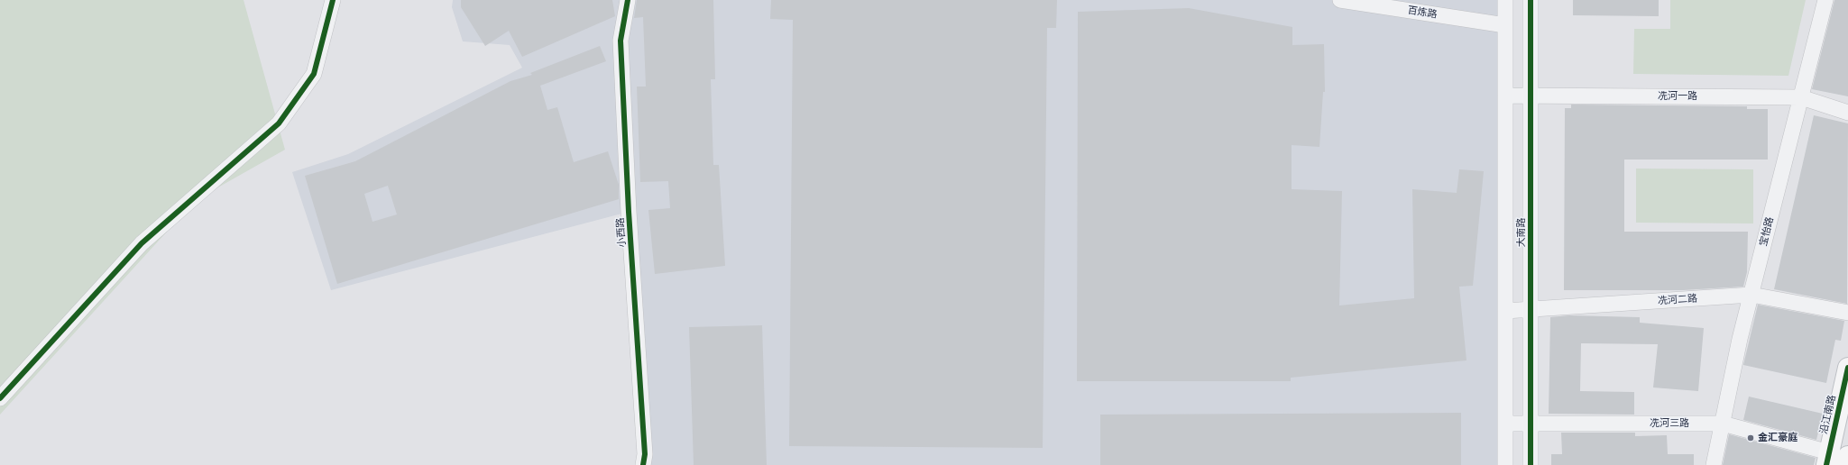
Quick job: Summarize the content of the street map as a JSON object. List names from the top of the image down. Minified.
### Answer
{"streets":{"main road":["沿江南路"],"street":["百炼路","冼河一路","宝怡路","小西路","大南路","冼河二路","冼河三路"]},"crossings":[["百炼路","大南路"],["冼河一路","宝怡路"],["冼河一路","大南路"],["宝怡路","冼河二路"],["宝怡路","冼河三路"],["大南路","冼河二路"],["大南路","冼河三路"],["沿江南路","冼河三路"]],"places":["金汇豪庭"]}
